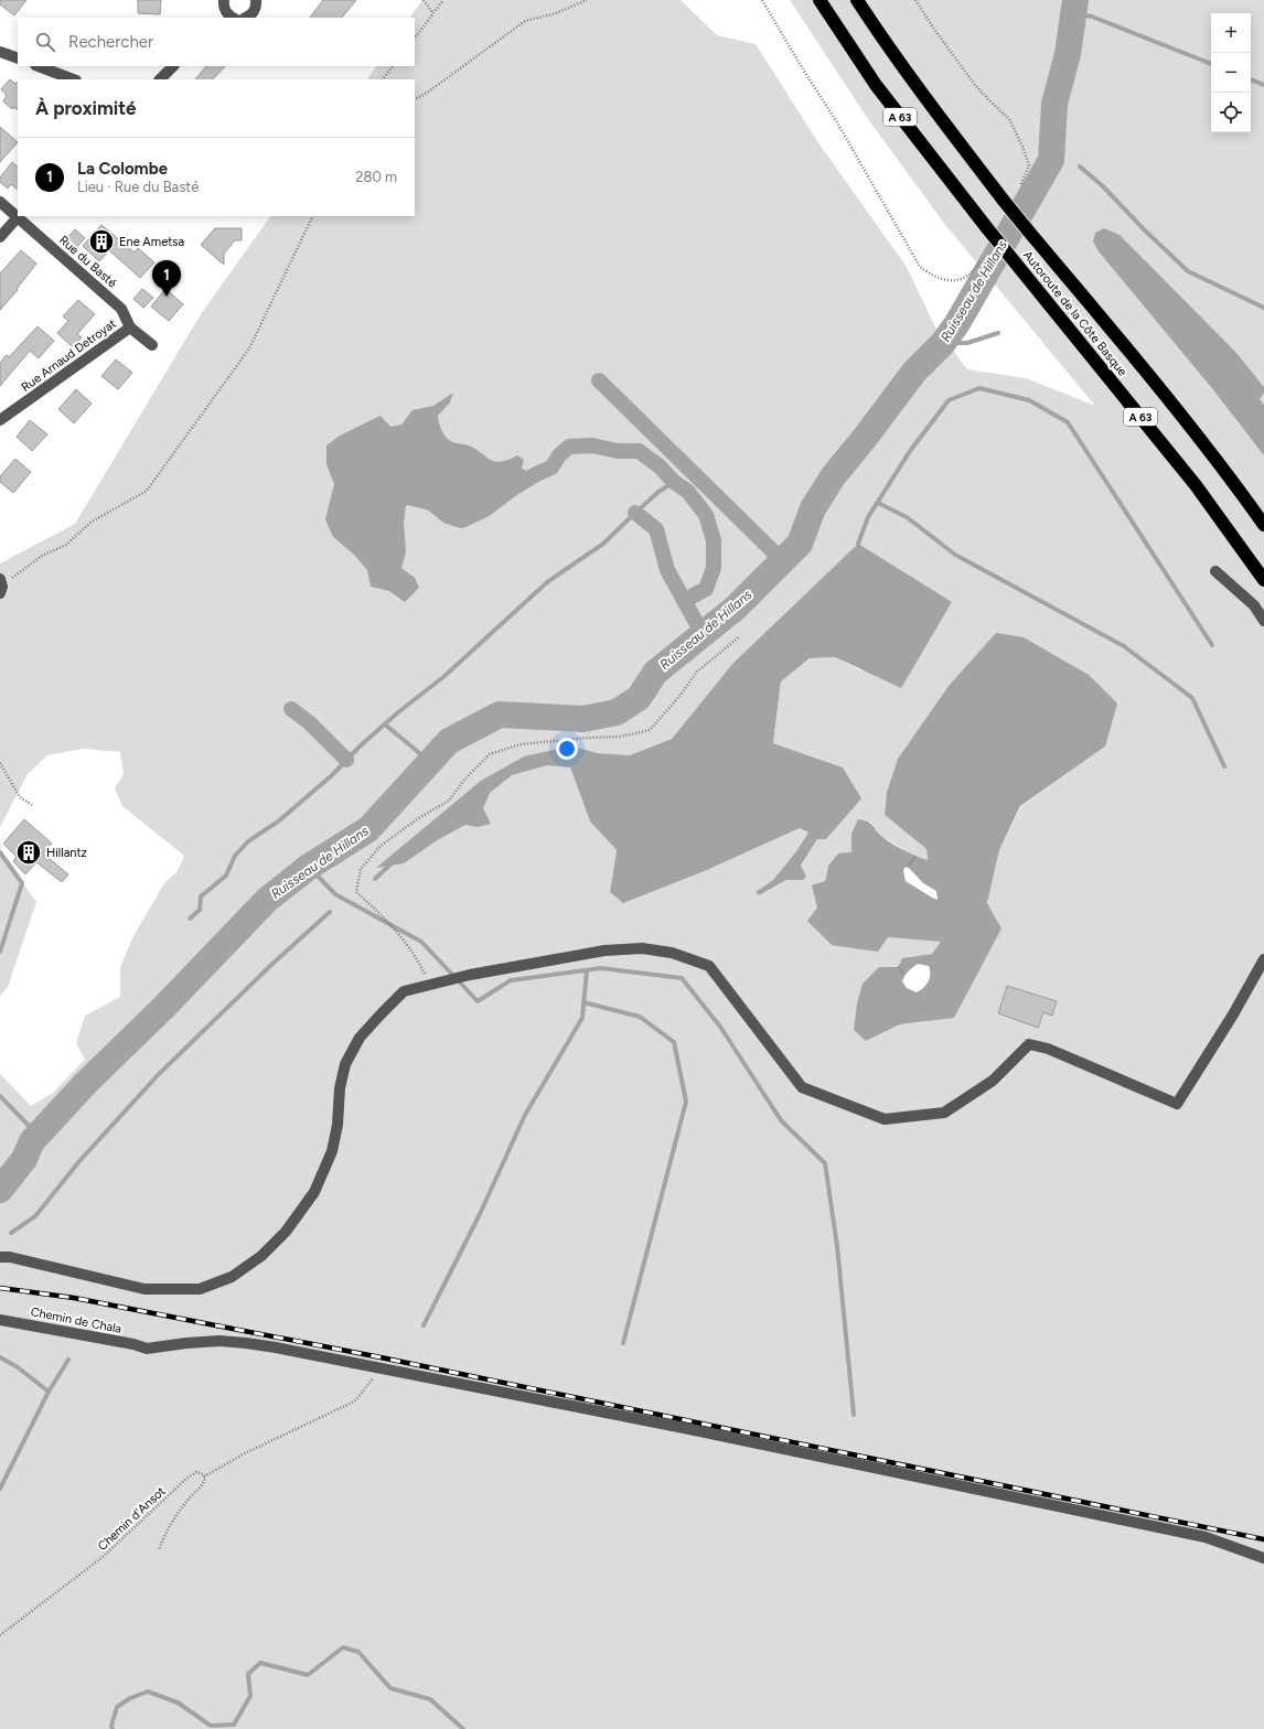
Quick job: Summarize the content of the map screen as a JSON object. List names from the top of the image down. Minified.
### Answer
{"streets":{"highway":["A 63","Autoroute de la Côte Basque"],"street":["Rue du Basté","Rue Arnaud Detroyat","Chemin de Chala"],"path":["Chemin d'Ansot"]},"crossings":[["Rue du Basté","Rue Arnaud Detroyat"]],"water":["Ruisseau de Hillans"],"places":{"building":["Ene Ametsa","Hillantz"]},"page":{"map_buttons":["+","−"],"search":"Rechercher","heading":"À proximité","list":[{"mark":"1","name":"La Colombe","note":"Lieu · Rue du Basté","value":"280 m"}],"pins":"1"}}
